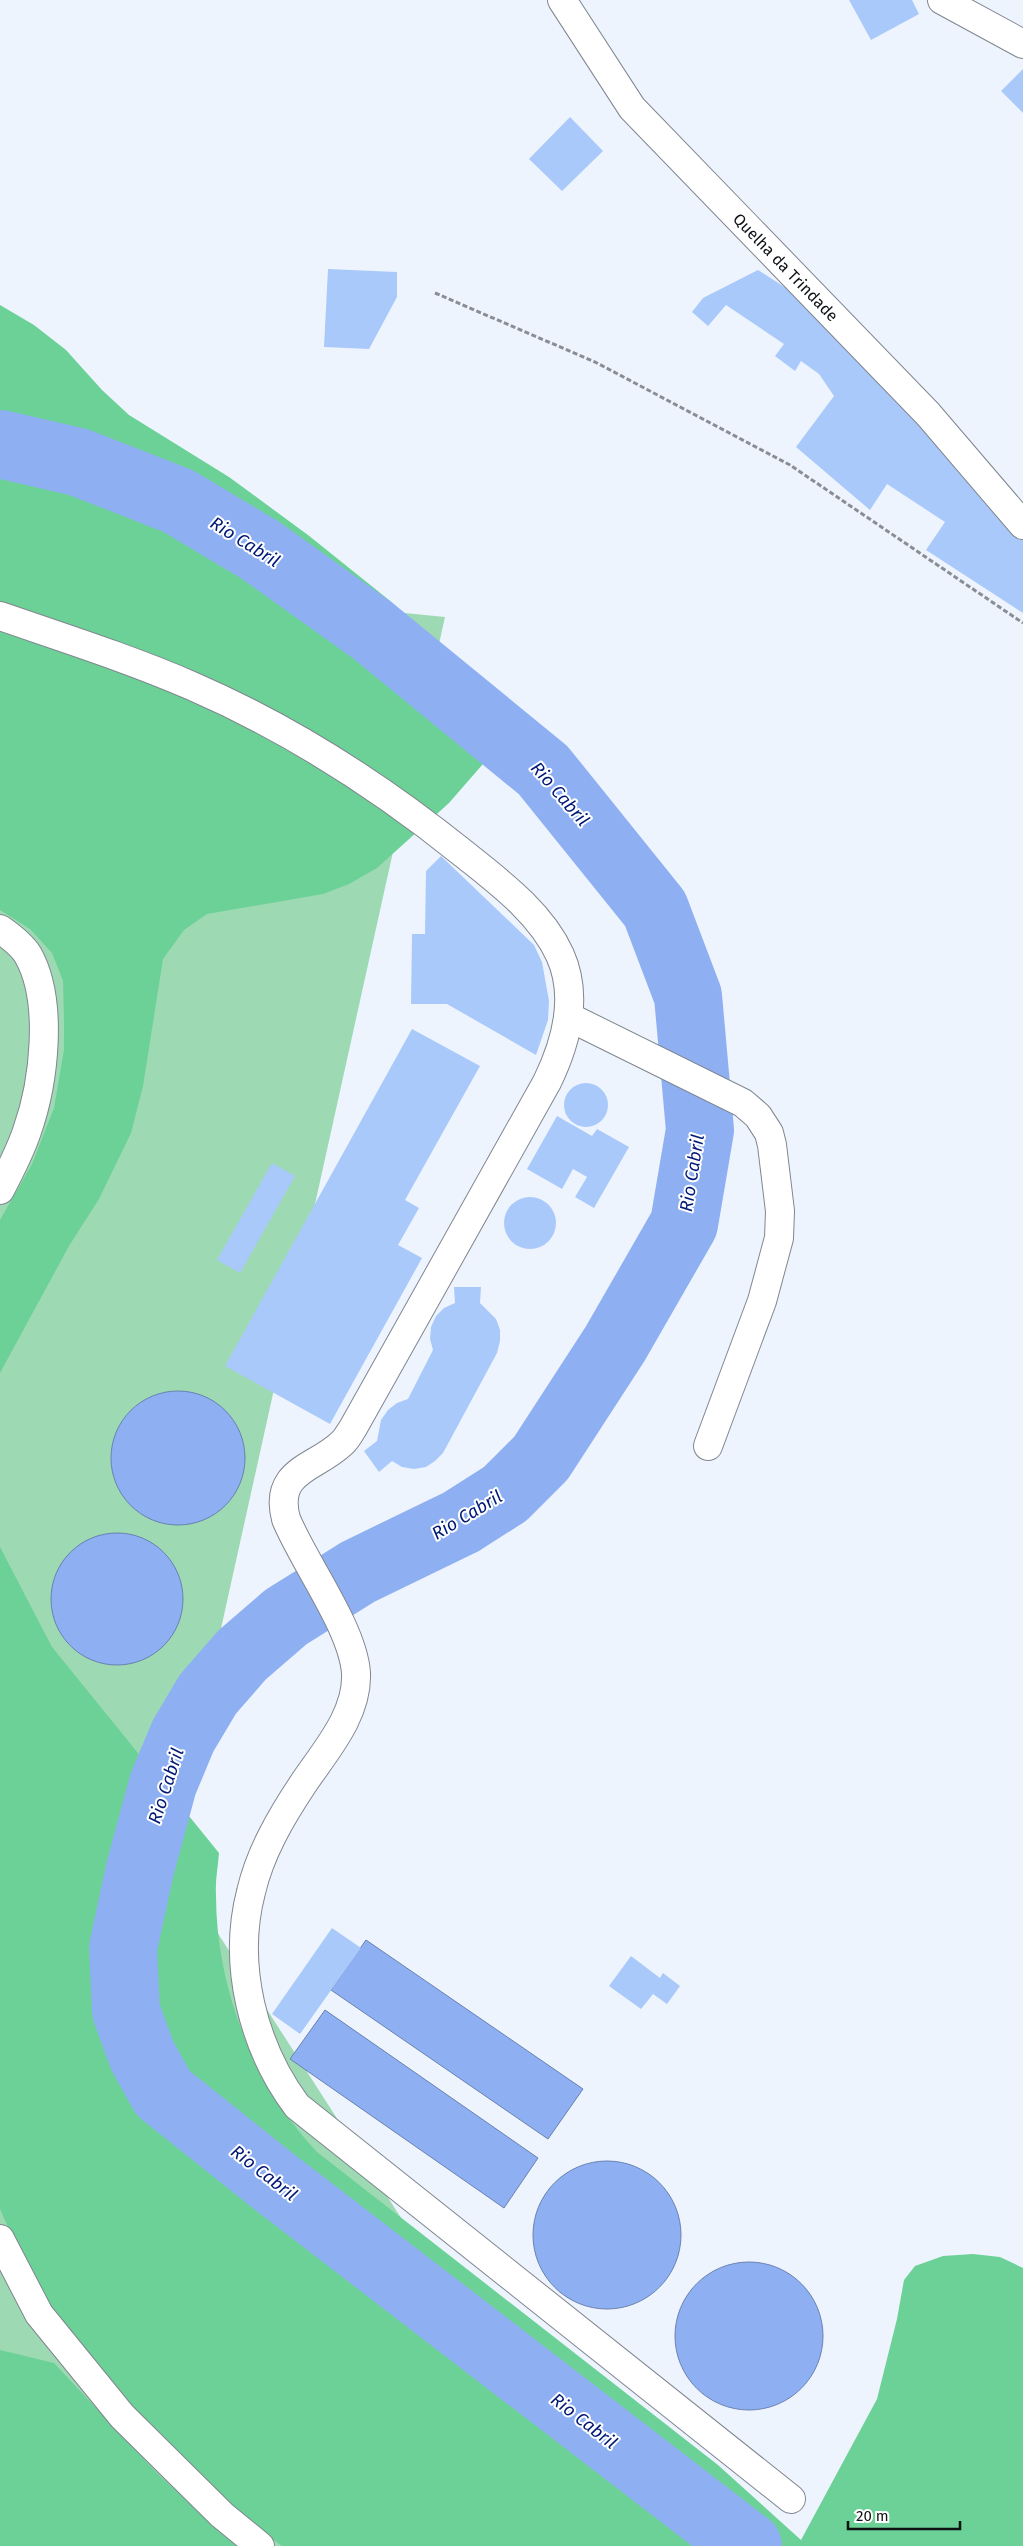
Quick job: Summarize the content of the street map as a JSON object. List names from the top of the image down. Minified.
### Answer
{"streets":{"street":["Quelha da Trindade"]},"water":["Rio Cabril"],"scale_bar":"20 m"}
